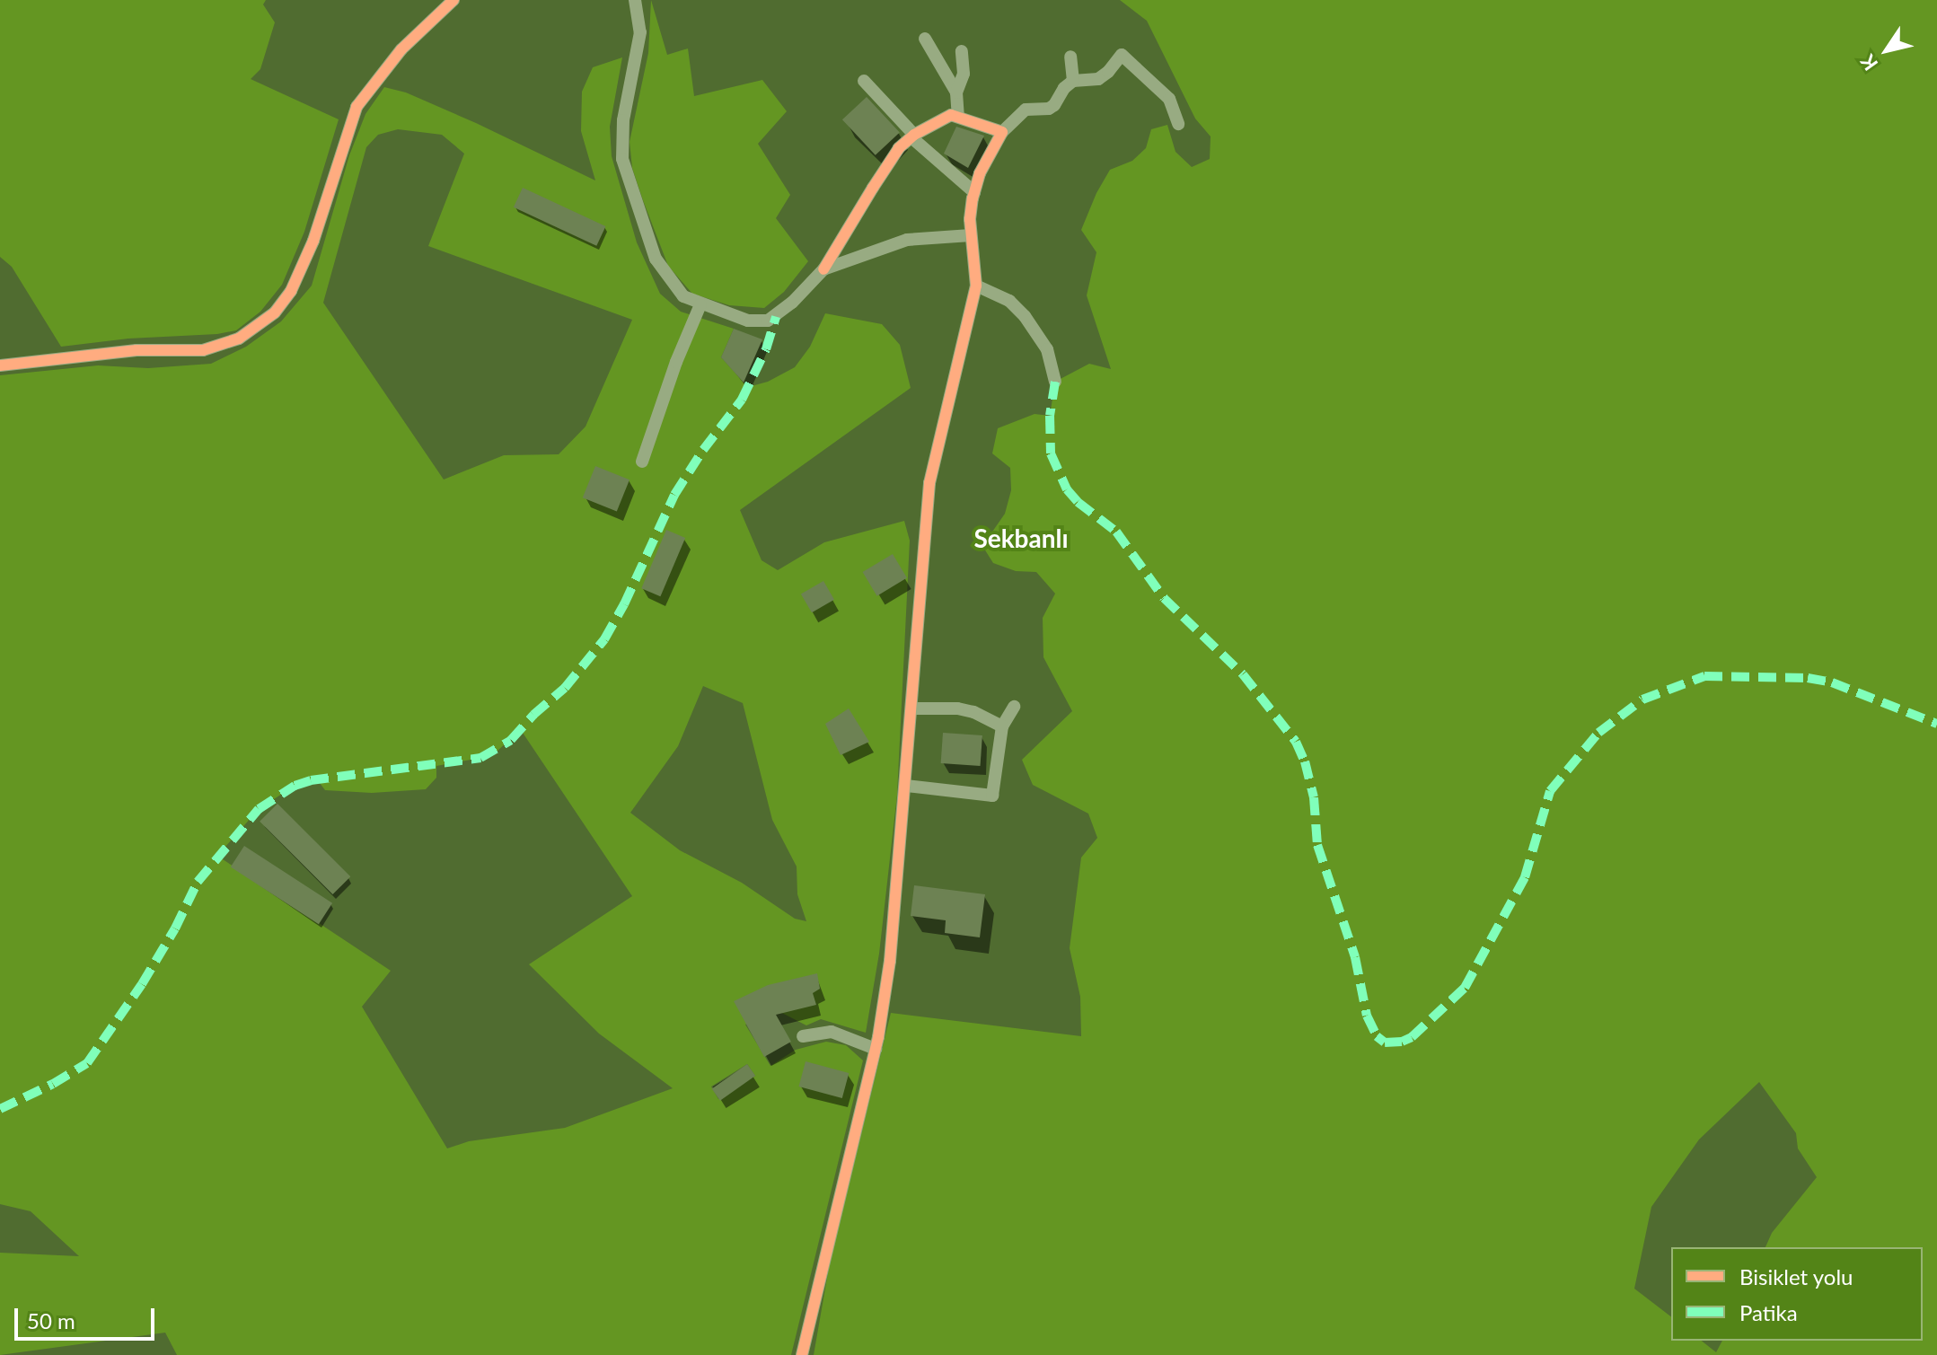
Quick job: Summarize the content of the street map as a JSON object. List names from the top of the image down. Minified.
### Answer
{"districts":["Sekbanlı"],"legend":["Bisiklet yolu","Patika"],"scale_bar":"50 m","north":"bottom left"}
